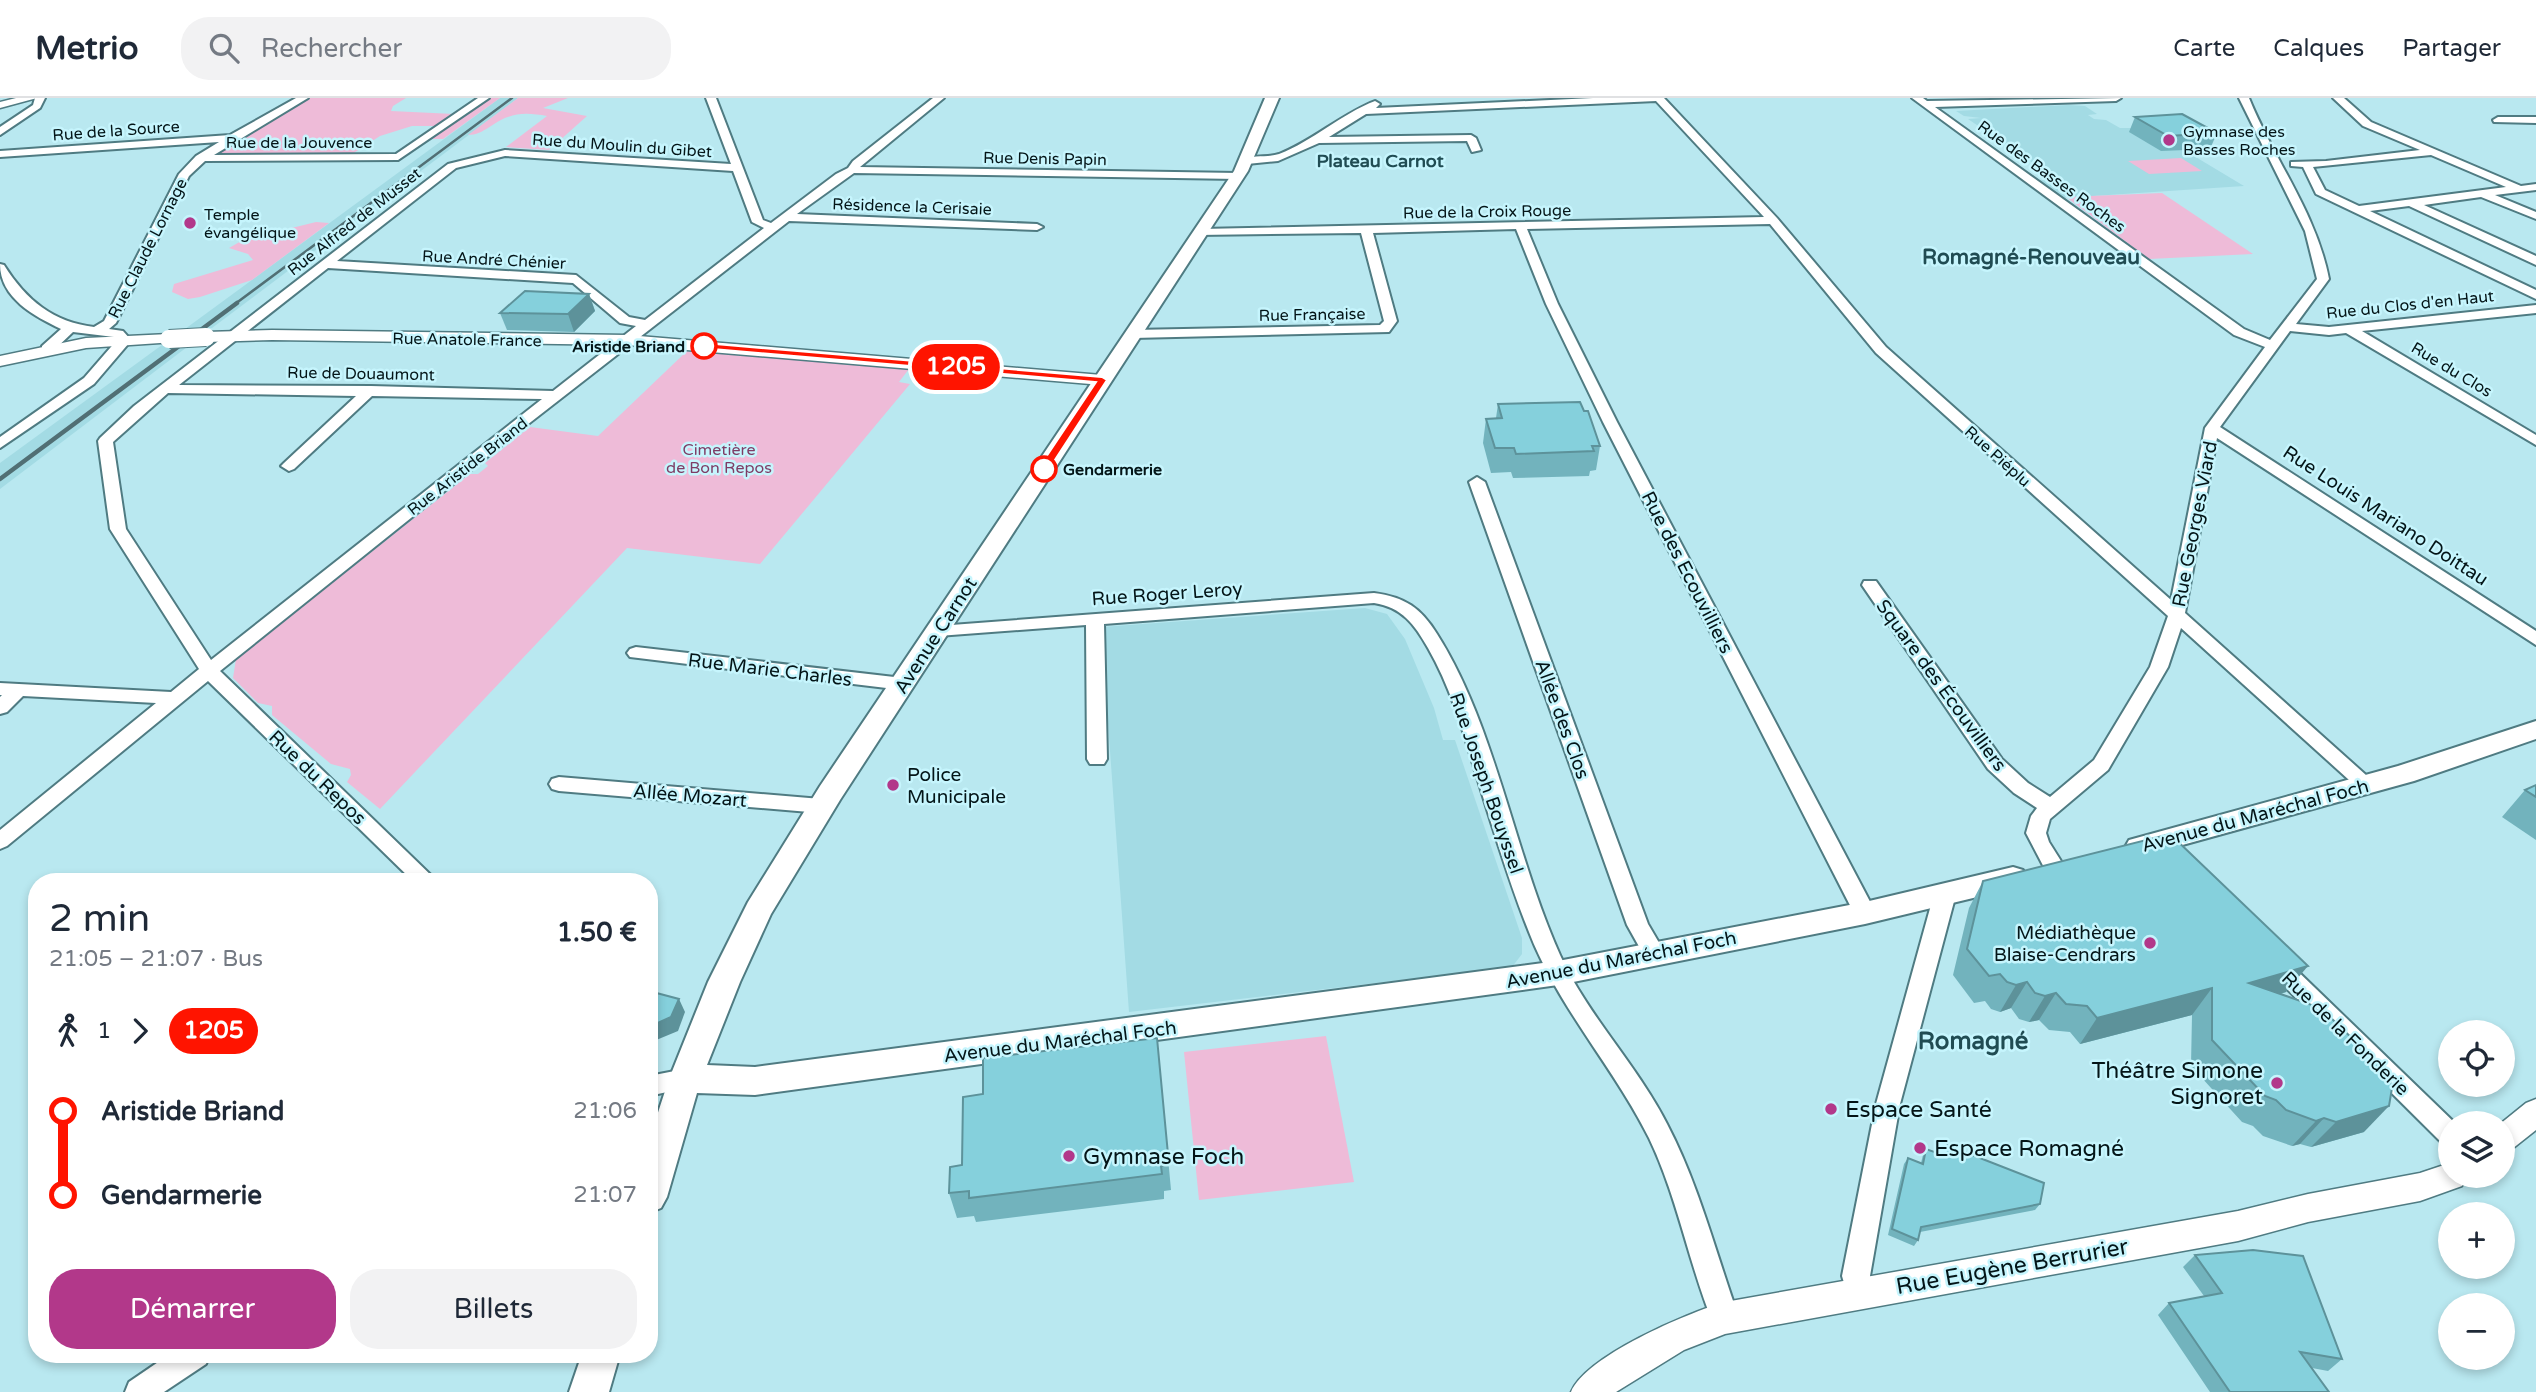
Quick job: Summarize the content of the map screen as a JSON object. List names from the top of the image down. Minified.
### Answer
{"streets":{"main road":["Avenue Carnot","Avenue du Maréchal Foch"],"street":["Rue de la Source","Rue de la Jouvence","Rue du Moulin du Gibet","Rue Denis Papin","Rue des Basses Roches","Résidence la Cerisaie","Rue de la Croix Rouge","Rue Alfred de Musset","Rue Claude Lornage","Rue André Chénier","Rue du Clos d'en Haut","Rue Française","Rue Anatole France","Rue du Clos","Rue de Douaumont","Rue Piéplu","Rue Aristide Briand","Rue Louis Mariano Doittau","Rue Georges Viard","Rue des Ecouvilliers","Rue Roger Leroy","Rue Marie Charles","Square des Écouvilliers","Allée des Clos","Rue du Repos","Rue Joseph Bouyssel","Allée Mozart","Rue de la Fonderie","Rue Eugène Berrurier"]},"crossings":[["Rue de la Source","Rue Claude Lornage"],["Rue de la Jouvence","Rue Claude Lornage"],["Rue du Moulin du Gibet","Rue Alfred de Musset"],["Rue Denis Papin","Rue Aristide Briand"],["Rue Denis Papin","Avenue Carnot"],["Rue des Basses Roches","Rue Georges Viard"],["Résidence la Cerisaie","Rue Aristide Briand"],["Rue de la Croix Rouge","Rue Française"],["Rue de la Croix Rouge","Rue Piéplu"],["Rue de la Croix Rouge","Rue des Ecouvilliers"],["Rue de la Croix Rouge","Avenue Carnot"],["Rue Alfred de Musset","Rue André Chénier"],["Rue Alfred de Musset","Rue Anatole France"],["Rue André Chénier","Rue Aristide Briand"],["Rue du Clos d'en Haut","Rue du Clos"],["Rue du Clos d'en Haut","Rue Georges Viard"],["Rue Française","Avenue Carnot"],["Rue Anatole France","Rue Aristide Briand"],["Rue Anatole France","Avenue Carnot"],["Rue de Douaumont","Rue Aristide Briand"],["Rue Piéplu","Rue Georges Viard"],["Rue Piéplu","Avenue du Maréchal Foch"],["Rue Aristide Briand","Rue du Repos"],["Rue Louis Mariano Doittau","Rue Georges Viard"],["Rue Georges Viard","Square des Écouvilliers"],["Rue Georges Viard","Avenue du Maréchal Foch"],["Rue des Ecouvilliers","Avenue du Maréchal Foch"],["Rue Roger Leroy","Avenue Carnot"],["Rue Roger Leroy","Rue Joseph Bouyssel"],["Avenue Carnot","Rue Marie Charles"],["Avenue Carnot","Allée Mozart"],["Avenue Carnot","Avenue du Maréchal Foch"],["Allée des Clos","Avenue du Maréchal Foch"],["Rue Joseph Bouyssel","Avenue du Maréchal Foch"],["Rue Joseph Bouyssel","Rue Eugène Berrurier"]],"districts":["Plateau Carnot","Romagné-Renouveau","Romagné"],"parks":["Cimetière de Bon Repos"],"places":["Gymnase des Basses Roches","Temple évangélique","Aristide Briand","Gendarmerie","Police Municipale","Médiathèque Blaise-Cendrars","Théâtre Simone Signoret","Espace Santé","Espace Romagné","Gymnase Foch"],"lines":["bus line 1205"],"page":{"header":"Metrio","search":"Rechercher","nav":["Carte","Calques","Partager"],"on_map":"1205","heading":["2 min","21:05 – 21:07 · Bus","1.50 €"],"legs":["1","1205"],"map_buttons":["+","−"],"list":[{"name":"Aristide Briand","value":"21:06"},{"name":"Gendarmerie","value":"21:07"}],"buttons":["Démarrer","Billets"]}}
